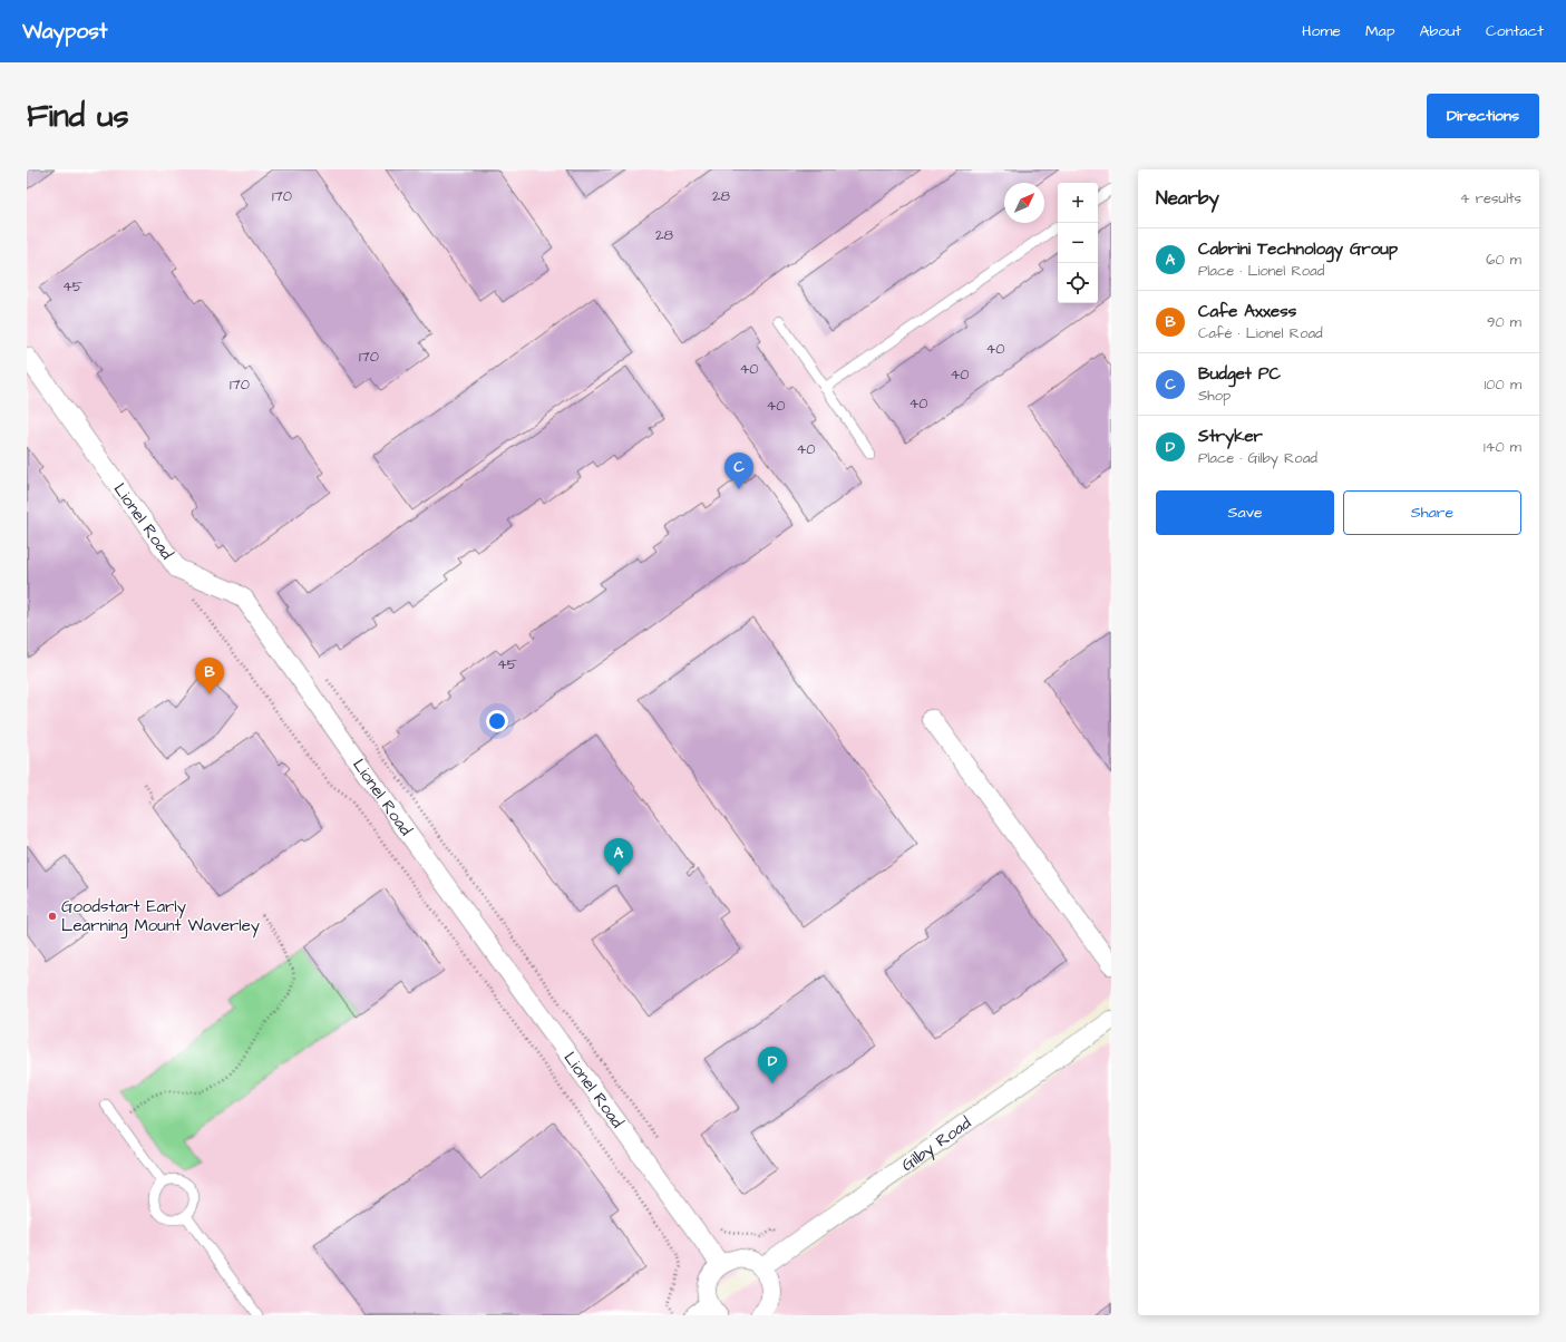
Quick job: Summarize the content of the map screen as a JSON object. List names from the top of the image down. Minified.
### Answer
{"streets":{"street":["Lionel Road","Gilby Road"]},"places":["Goodstart Early Learning Mount Waverley"],"house_numbers":["170","28","28","45","40","170","40","40","170","40","40","40","45"],"north":"top right","page":{"header":"Waypost","nav":["Home","Map","About","Contact"],"buttons":["Directions",["Save","Share"]],"title":"Find us","heading":["Nearby","4 results"],"map_buttons":["+","−"],"list":[{"mark":"A","name":"Cabrini Technology Group","note":"Place · Lionel Road","value":"60 m"},{"mark":"B","name":"Cafe Axxess","note":"Café · Lionel Road","value":"90 m"},{"mark":"C","name":"Budget PC","note":"Shop","value":"100 m"},{"mark":"D","name":"Stryker","note":"Place · Gilby Road","value":"140 m"}],"pins":["C","B","A","D"]}}
